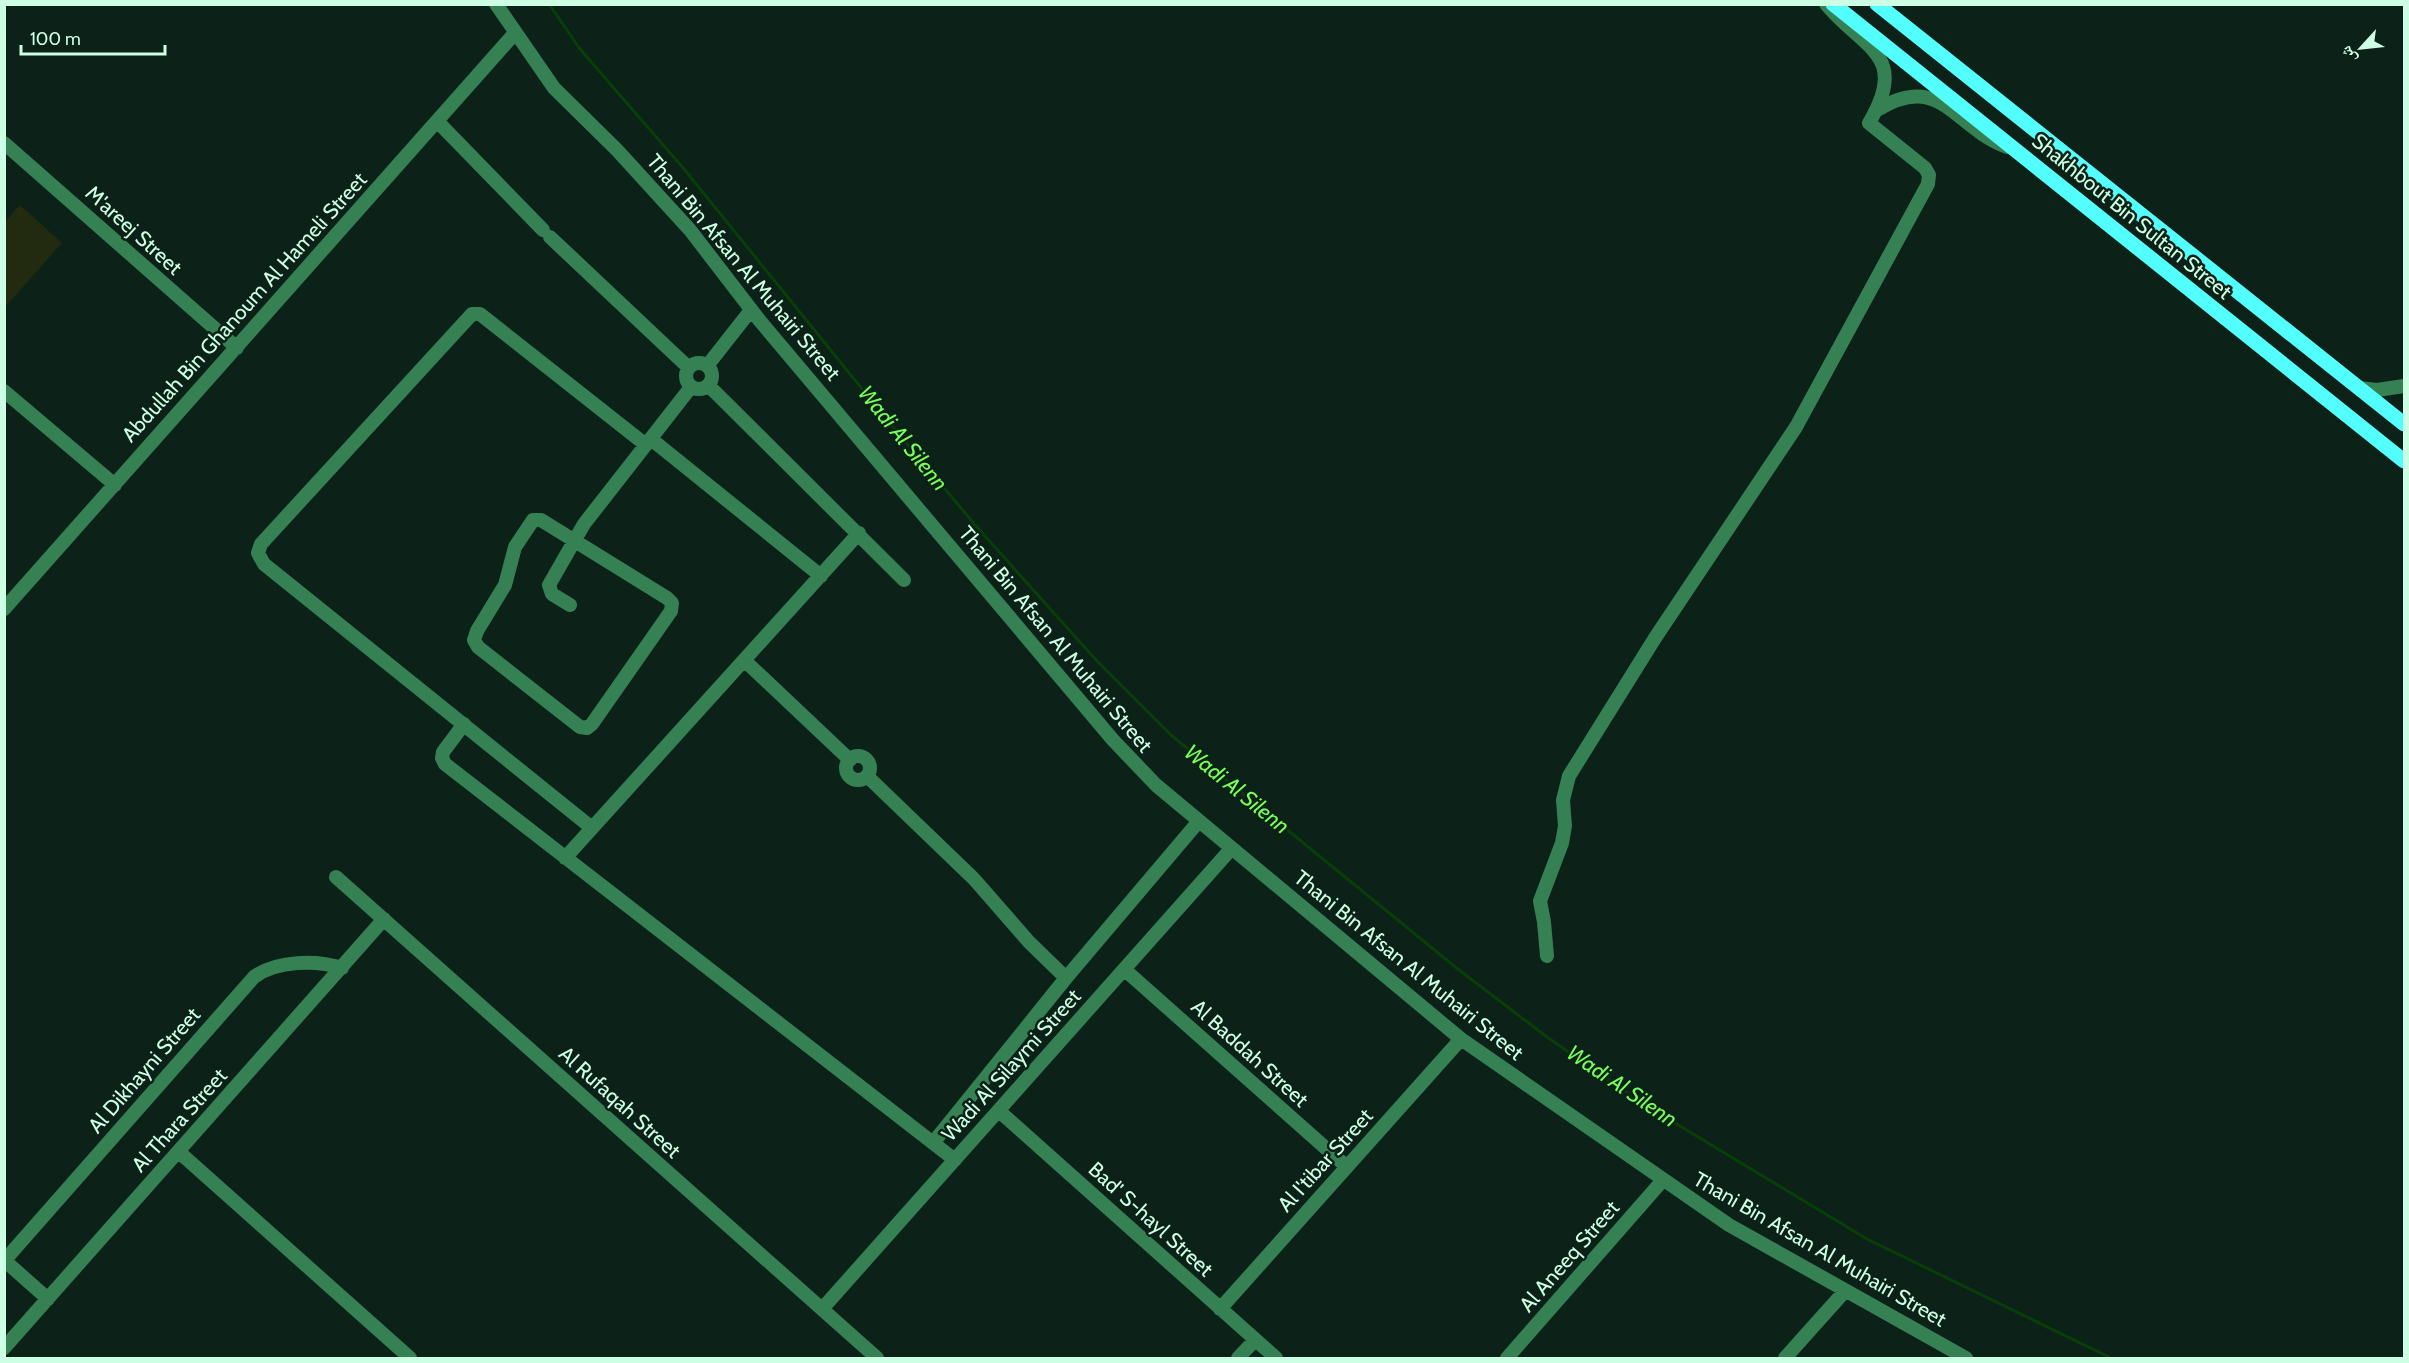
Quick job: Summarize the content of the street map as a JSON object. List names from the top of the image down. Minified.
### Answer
{"streets":{"main road":["Shakhbout Bin Sultan Street"],"street":["M'areej Street","Thani Bin Afsan Al Muhairi Street","Abdullah Bin Ghanoum Al Hameli Street","Al Baddah Street","Wadi Al Silaymi Street","Al Dikhayni Street","Al Rufaqah Street","Al Thara Street","Al I'tibar Street","Bad' S-hayl Street","Al Aneeq Street"]},"crossings":[["M'areej Street","Abdullah Bin Ghanoum Al Hameli Street"],["Thani Bin Afsan Al Muhairi Street","Abdullah Bin Ghanoum Al Hameli Street"],["Thani Bin Afsan Al Muhairi Street","Wadi Al Silaymi Street"],["Thani Bin Afsan Al Muhairi Street","Al I'tibar Street"],["Thani Bin Afsan Al Muhairi Street","Al Aneeq Street"],["Al Baddah Street","Wadi Al Silaymi Street"],["Al Baddah Street","Al I'tibar Street"],["Wadi Al Silaymi Street","Al Rufaqah Street"],["Wadi Al Silaymi Street","Bad' S-hayl Street"],["Al Dikhayni Street","Al Thara Street"],["Al Rufaqah Street","Al Thara Street"],["Al I'tibar Street","Bad' S-hayl Street"]],"water":["Wadi Al Silenn"],"scale_bar":"100 m","north":"bottom left"}
